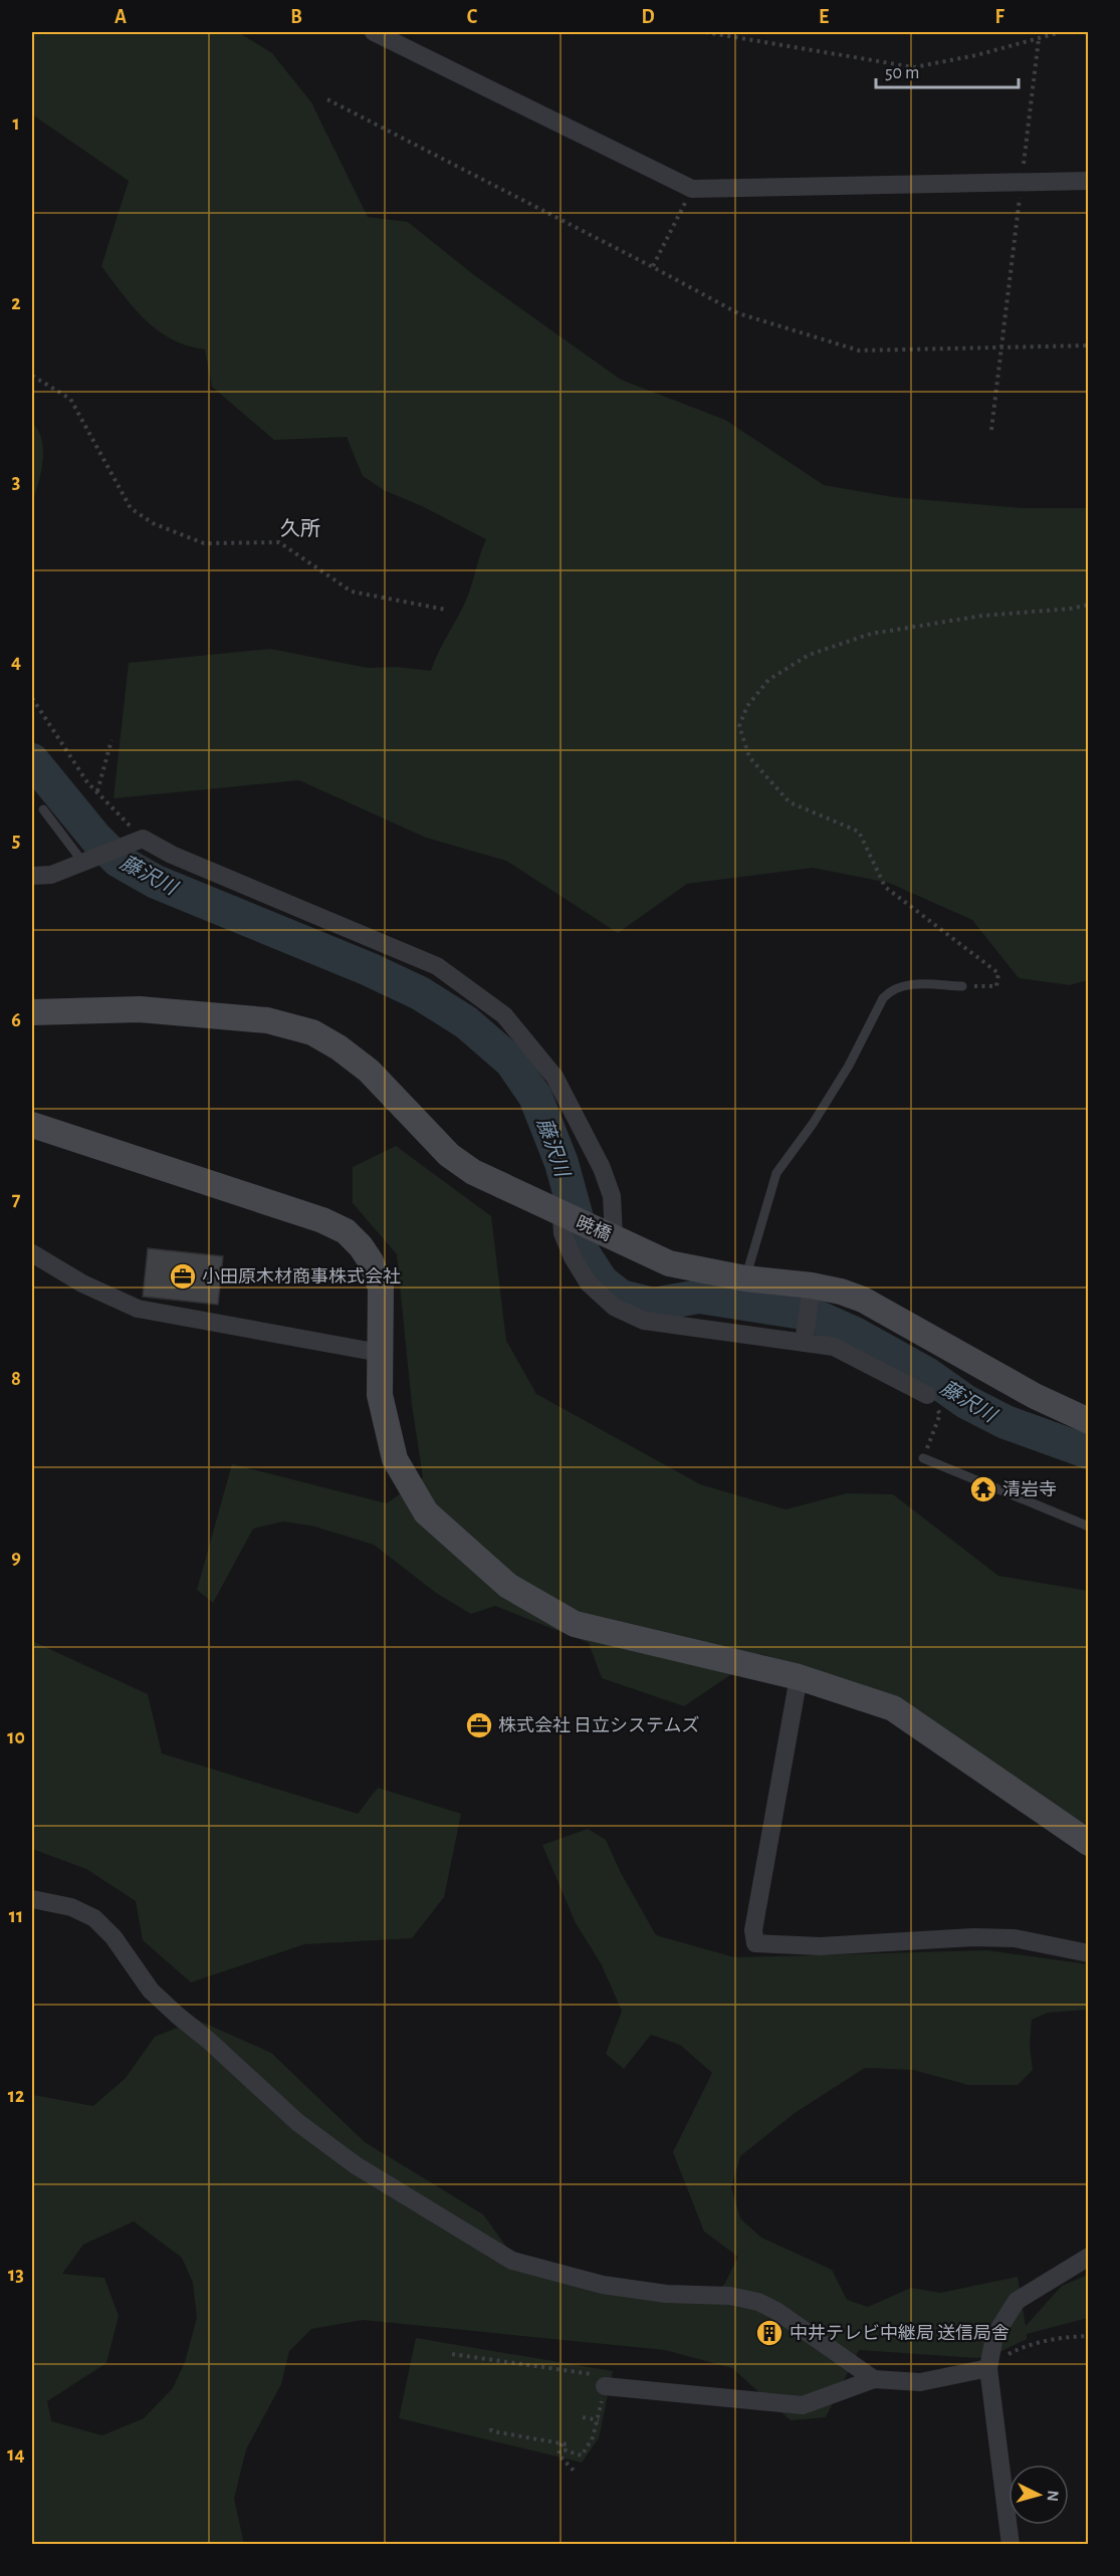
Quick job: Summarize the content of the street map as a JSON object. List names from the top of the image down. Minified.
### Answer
{"streets":{"street":["暁橋"]},"districts":["久所"],"water":["藤沢川"],"places":{"office":["小田原木材商事株式会社","株式会社 日立システムズ"],"temple":["清岩寺"],"building":["中井テレビ中継局 送信局舎"]},"scale_bar":"50 m","north":"right","grid":{"columns":["A","B","C","D","E","F"],"rows":["1","2","3","4","5","6","7","8","9","10","11","12","13","14"]}}
